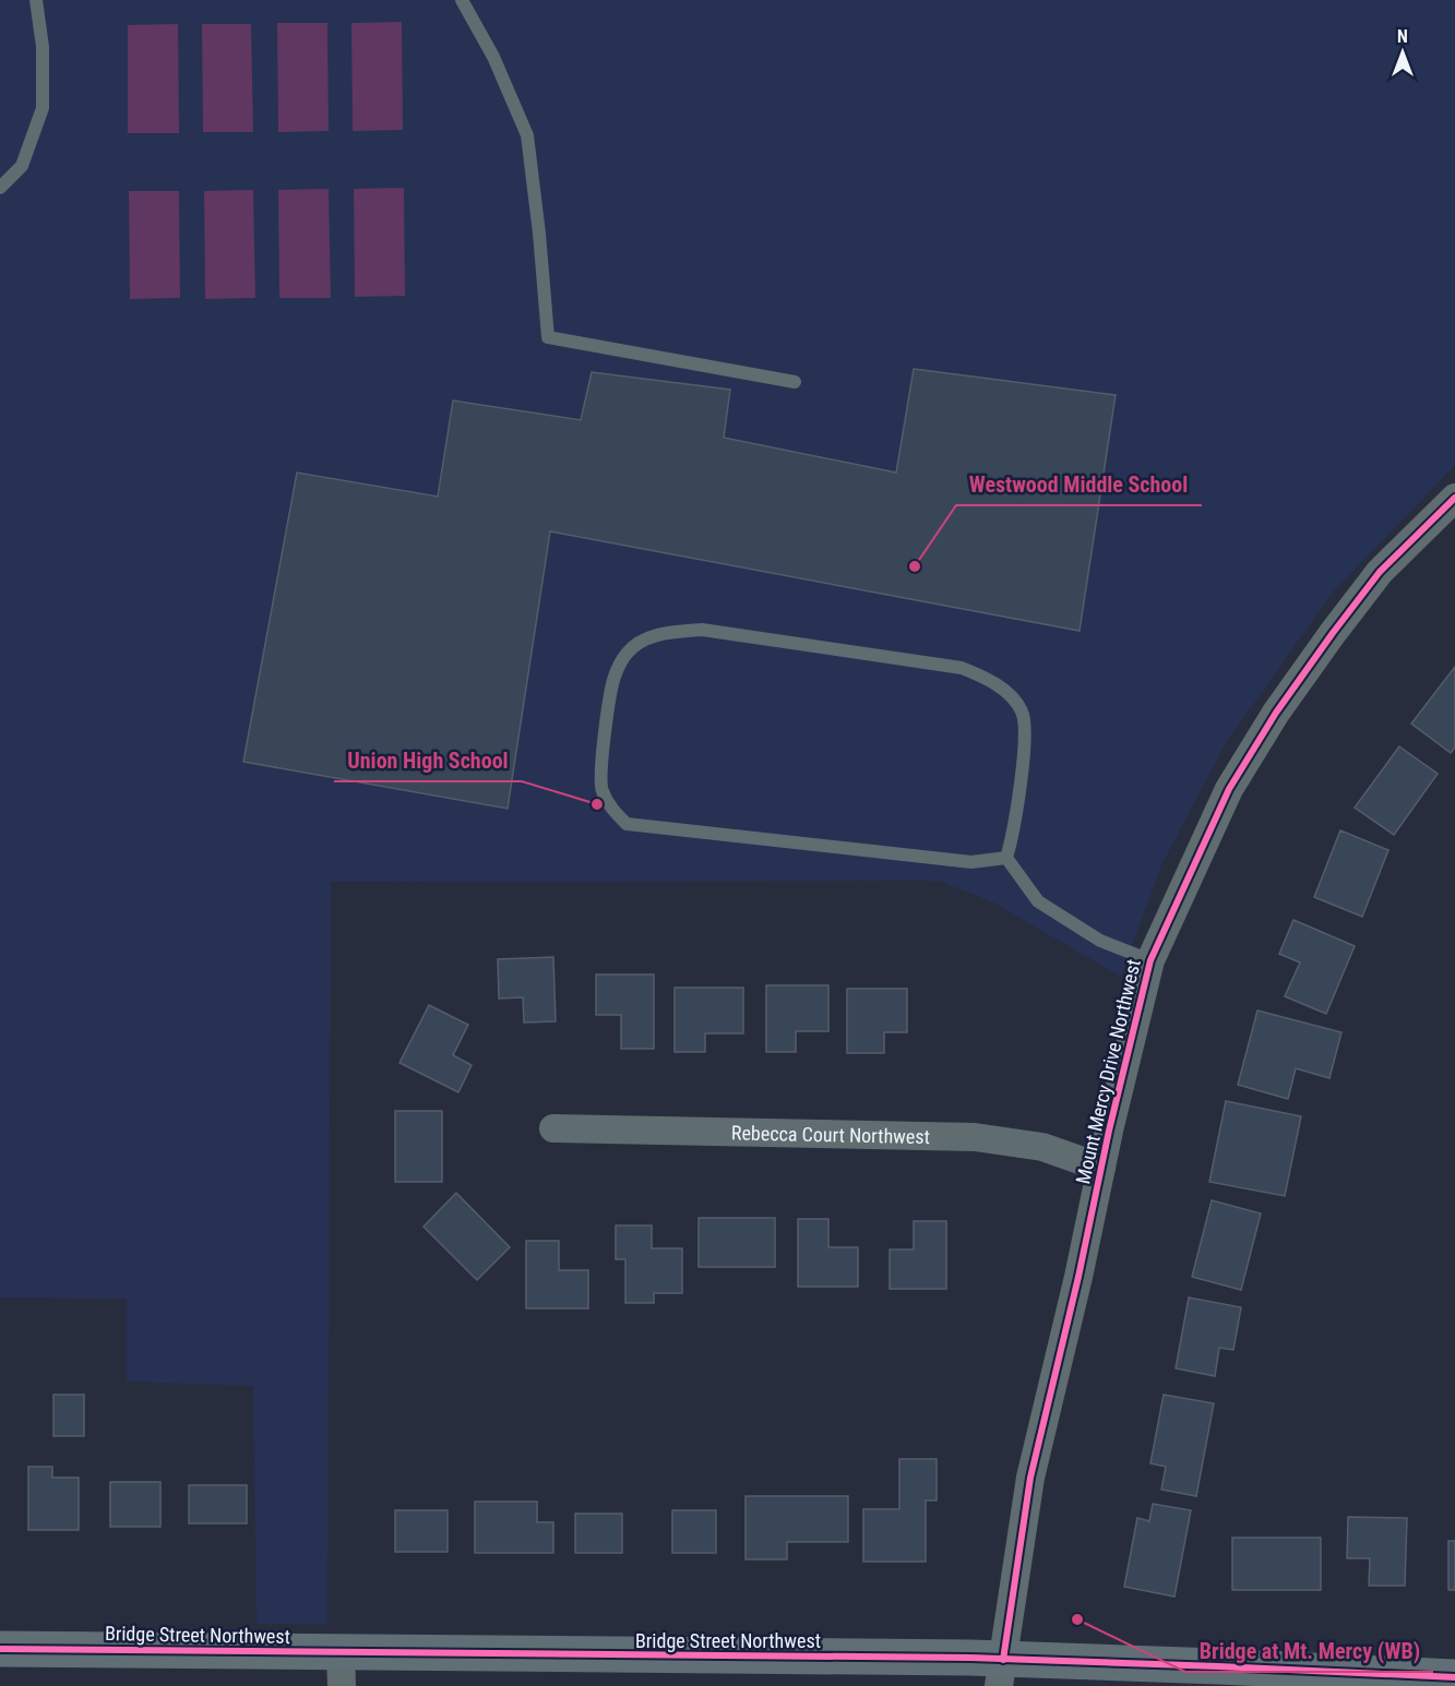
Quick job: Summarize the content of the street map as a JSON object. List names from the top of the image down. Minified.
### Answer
{"streets":{"main road":["Bridge Street Northwest"],"street":["Mount Mercy Drive Northwest","Rebecca Court Northwest"]},"crossings":[["Mount Mercy Drive Northwest","Rebecca Court Northwest"],["Mount Mercy Drive Northwest","Bridge Street Northwest"]],"places":["Westwood Middle School","Union High School","Bridge at Mt. Mercy (WB)"],"north":"top"}
